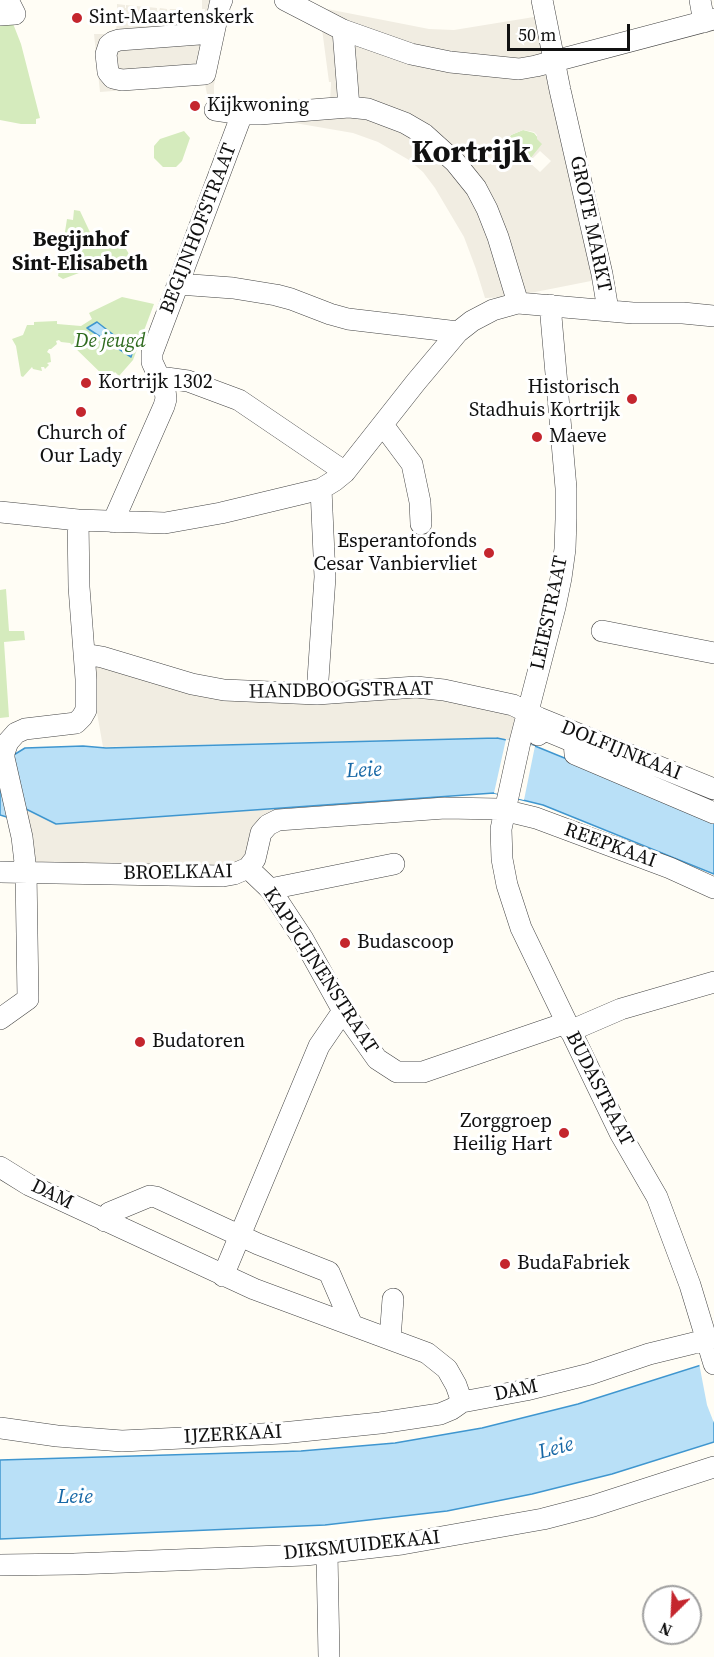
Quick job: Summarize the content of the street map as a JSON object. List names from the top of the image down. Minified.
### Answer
{"streets":{"street":["GROTE MARKT","BEGIJNHOFSTRAAT","LEIESTRAAT","HANDBOOGSTRAAT","DOLFIJNKAAI","REEPKAAI","BROELKAAI","KAPUCIJNENSTRAAT","BUDASTRAAT","DAM","IJZERKAAI","DIKSMUIDEKAAI"]},"crossings":[["GROTE MARKT","LEIESTRAAT"],["LEIESTRAAT","HANDBOOGSTRAAT"],["LEIESTRAAT","DOLFIJNKAAI"],["LEIESTRAAT","REEPKAAI"],["LEIESTRAAT","BROELKAAI"],["LEIESTRAAT","BUDASTRAAT"],["HANDBOOGSTRAAT","DOLFIJNKAAI"],["REEPKAAI","BROELKAAI"],["REEPKAAI","BUDASTRAAT"],["BROELKAAI","KAPUCIJNENSTRAAT"],["BROELKAAI","BUDASTRAAT"],["KAPUCIJNENSTRAAT","BUDASTRAAT"],["BUDASTRAAT","DAM"],["DAM","IJZERKAAI"]],"districts":["Kortrijk","Begijnhof Sint-Elisabeth"],"water":["Leie"],"parks":["De jeugd"],"places":["Sint-Maartenskerk","Kijkwoning","Kortrijk 1302","Historisch Stadhuis Kortrijk","Church of Our Lady","Maeve","Esperantofonds Cesar Vanbiervliet","Budascoop","Budatoren","Zorggroep Heilig Hart","BudaFabriek"],"scale_bar":"50 m","north":"bottom left"}
